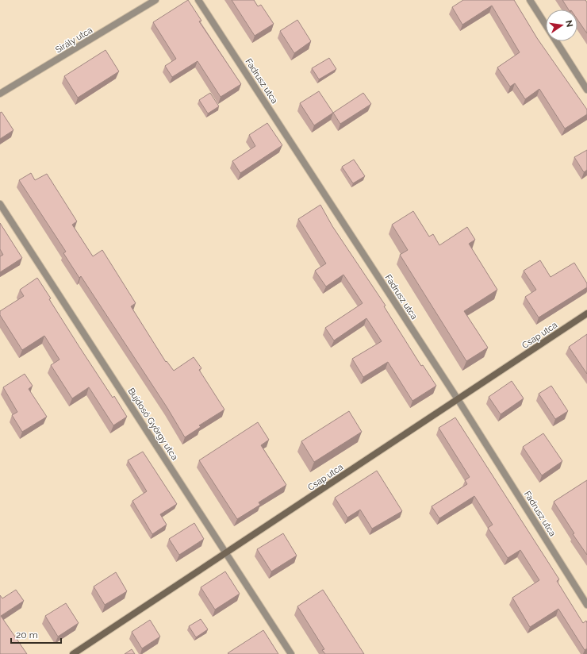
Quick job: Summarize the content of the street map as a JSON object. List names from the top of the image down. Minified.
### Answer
{"streets":{"street":["Sirály utca","Fadrusz utca","Csap utca","Bujdosó György utca"]},"crossings":[["Fadrusz utca","Csap utca"],["Csap utca","Bujdosó György utca"]],"scale_bar":"20 m","north":"right"}
